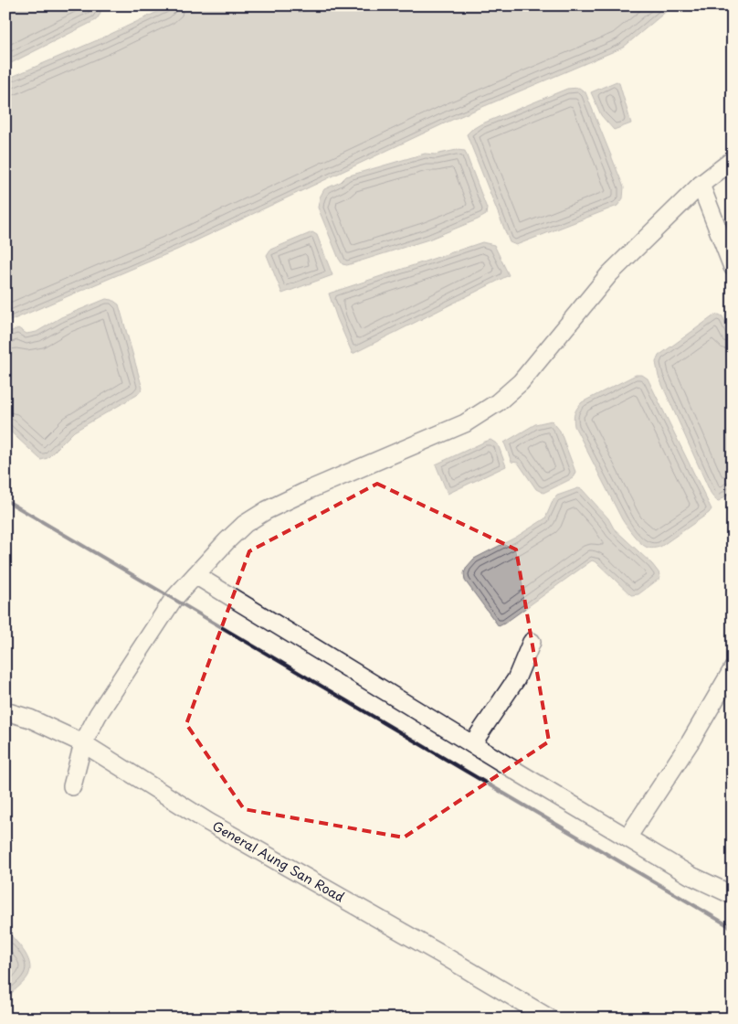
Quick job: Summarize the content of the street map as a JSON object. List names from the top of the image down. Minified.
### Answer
{"streets":{"street":["General Aung San Road"]}}
